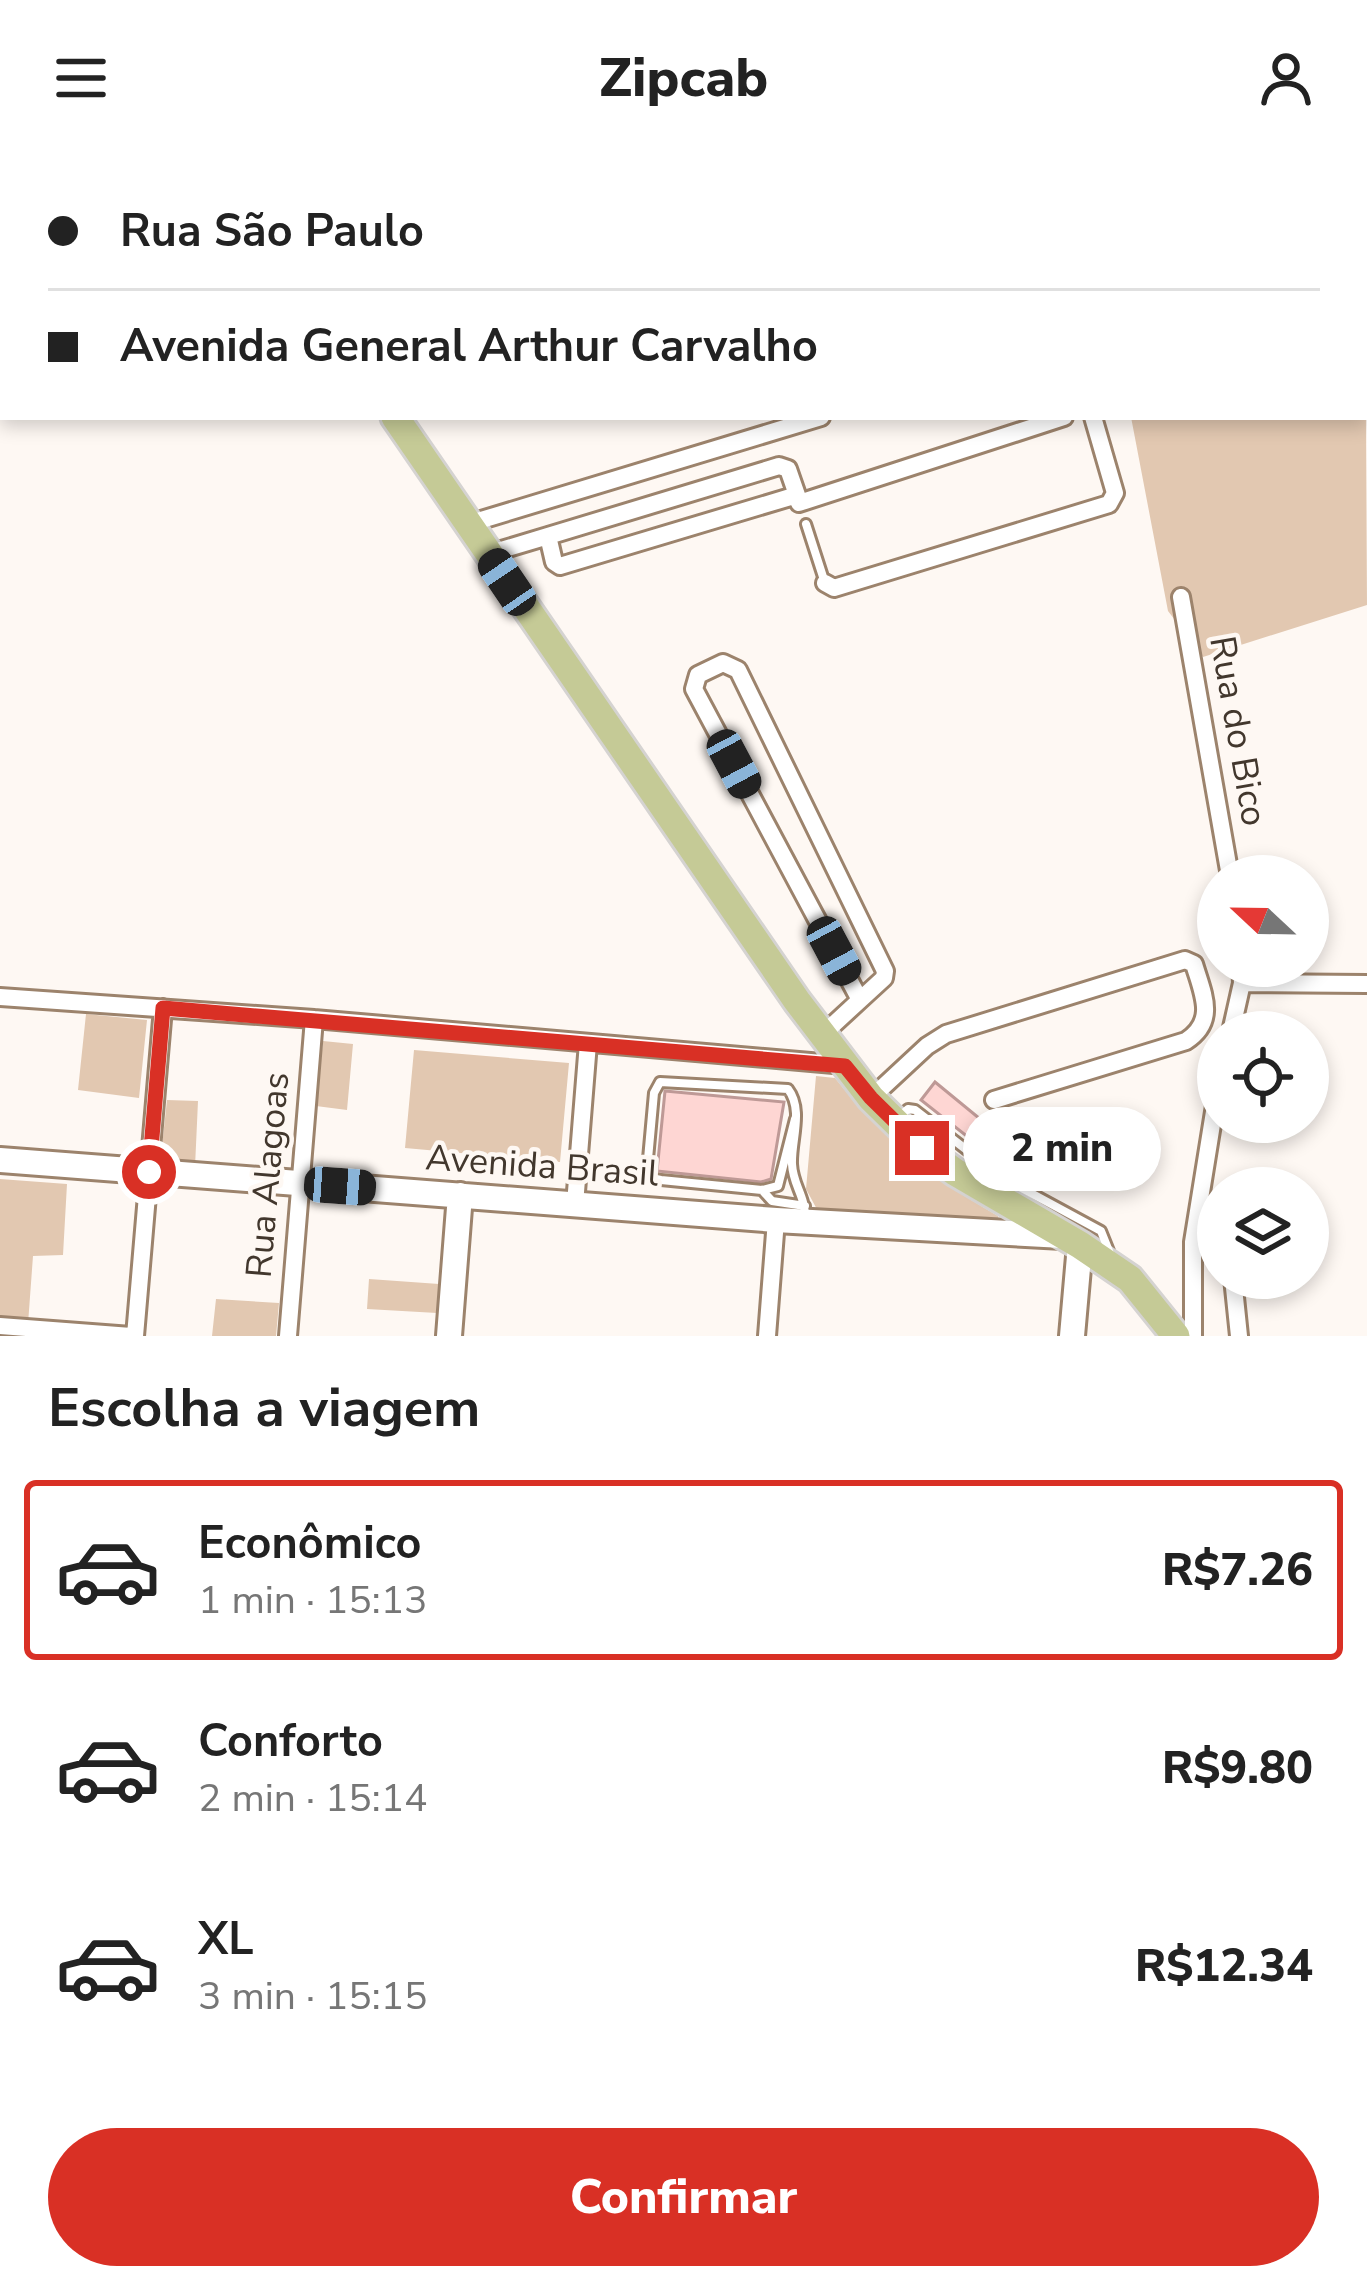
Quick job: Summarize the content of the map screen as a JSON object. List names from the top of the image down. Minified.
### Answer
{"streets":{"main road":["Avenida Brasil"],"street":["Rua do Bico","Rua Alagoas"]},"crossings":[["Avenida Brasil","Rua Alagoas"]],"north":"left","page":{"header":"Zipcab","banner":["Rua São Paulo","Avenida General Arthur Carvalho"],"bubble":"2 min","heading":"Escolha a viagem","list":[{"name":"Econômico","note":"1 min · 15:13","value":"R$7.26"},{"name":"Conforto","note":"2 min · 15:14","value":"R$9.80"},{"name":"XL","note":"3 min · 15:15","value":"R$12.34"}],"buttons":"Confirmar"}}
